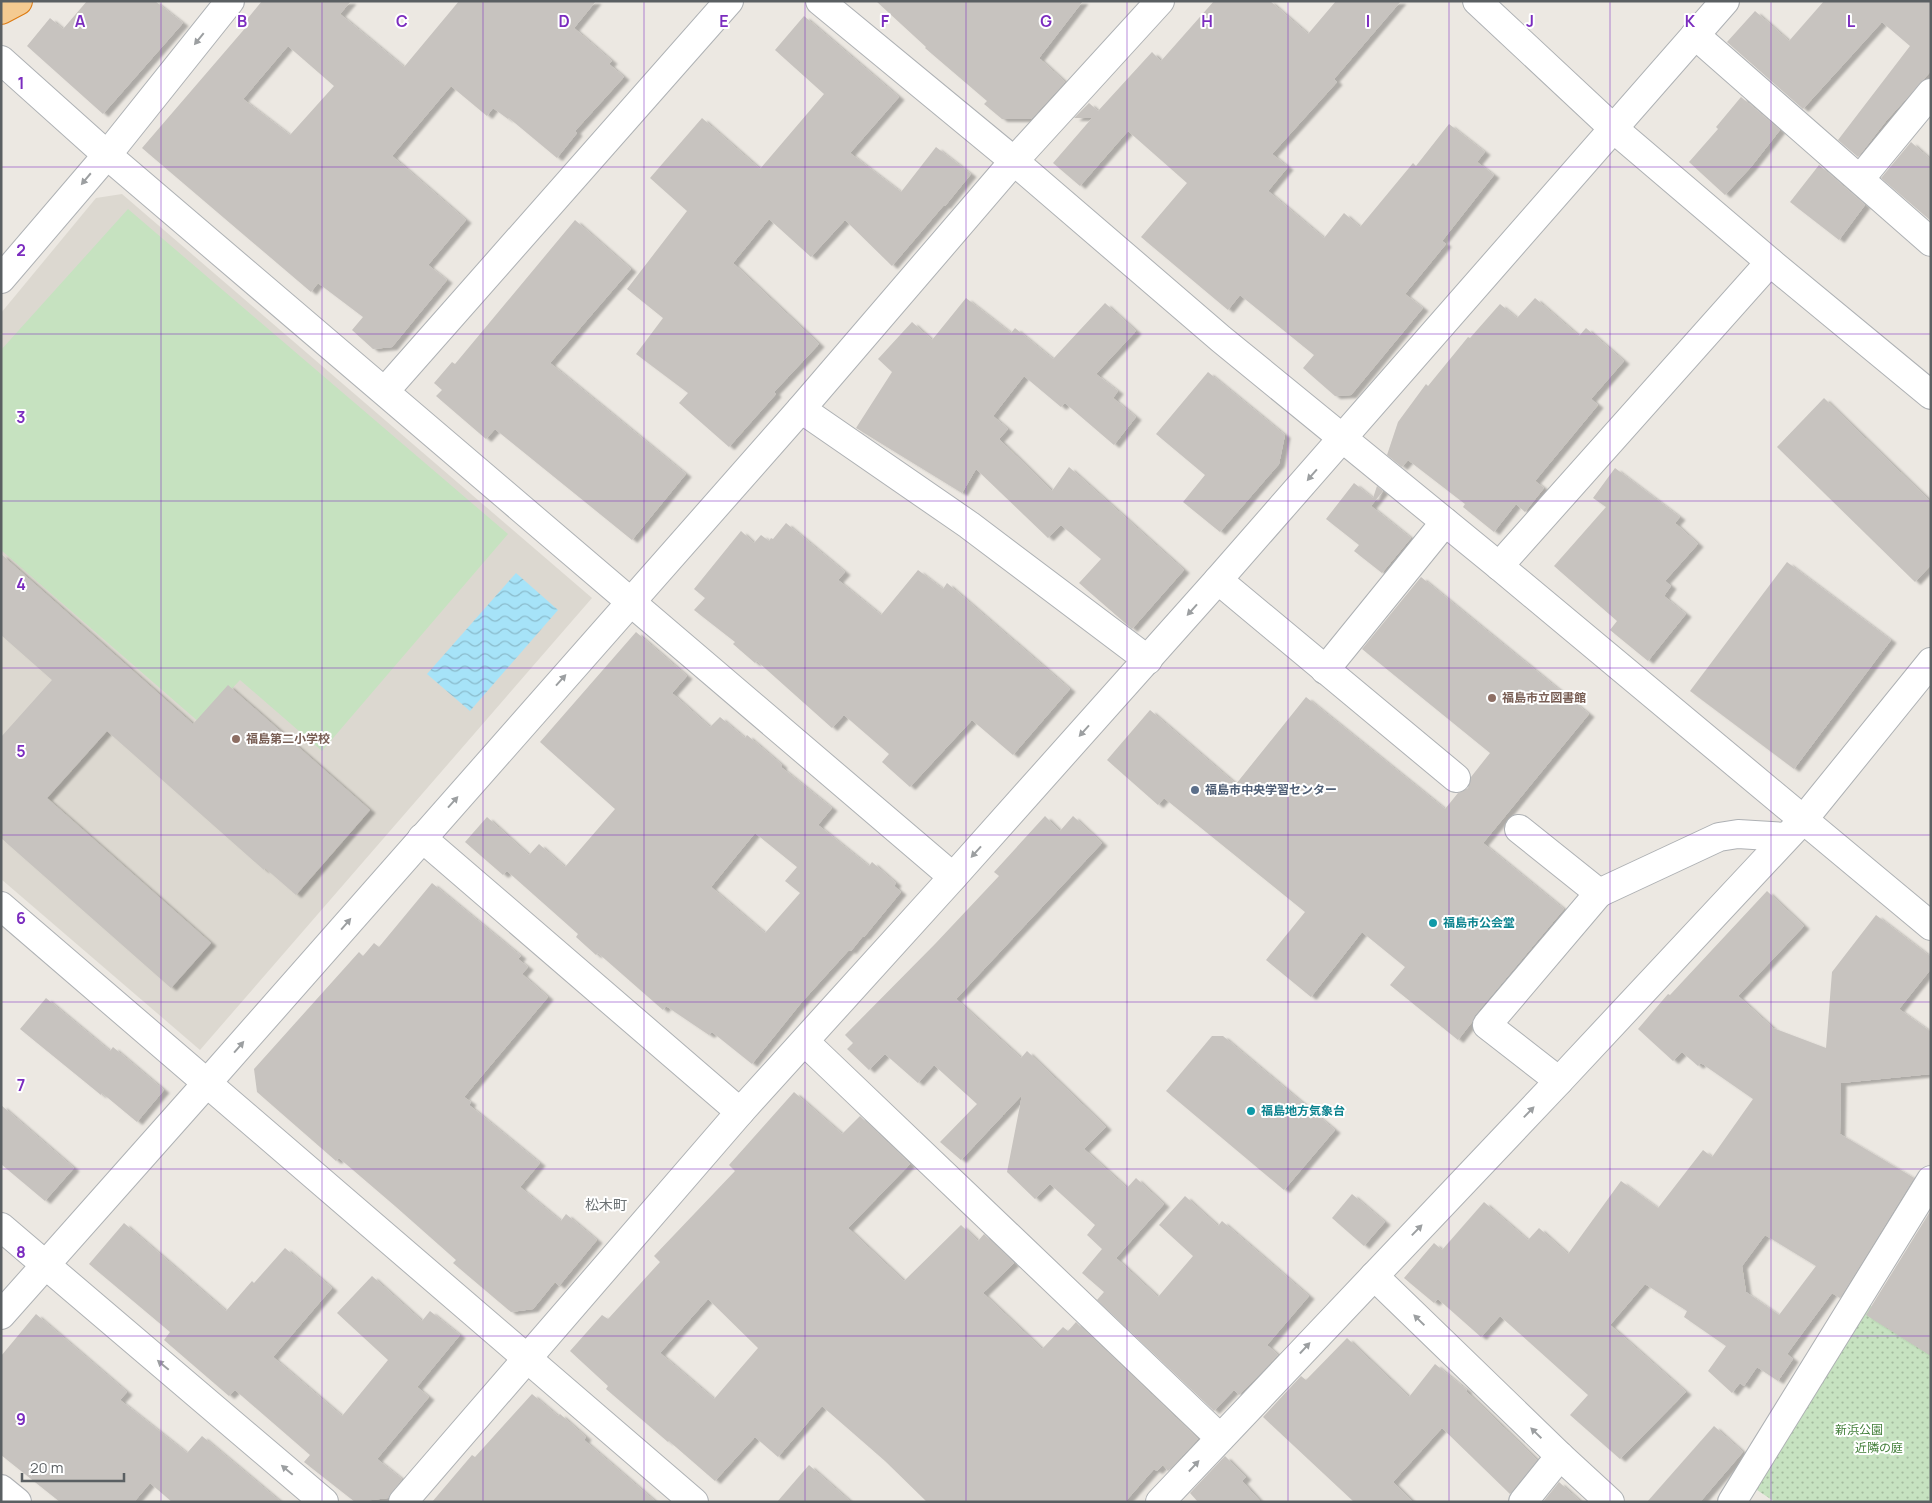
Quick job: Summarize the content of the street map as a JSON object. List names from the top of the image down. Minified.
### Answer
{"districts":["松木町"],"parks":["新浜公園","近隣の庭"],"places":["福島市立図書館","福島第二小学校","福島市中央学習センター","福島市公会堂","福島地方気象台"],"scale_bar":"20 m","grid":{"columns":["A","B","C","D","E","F","G","H","I","J","K","L"],"rows":["1","2","3","4","5","6","7","8","9"]}}
